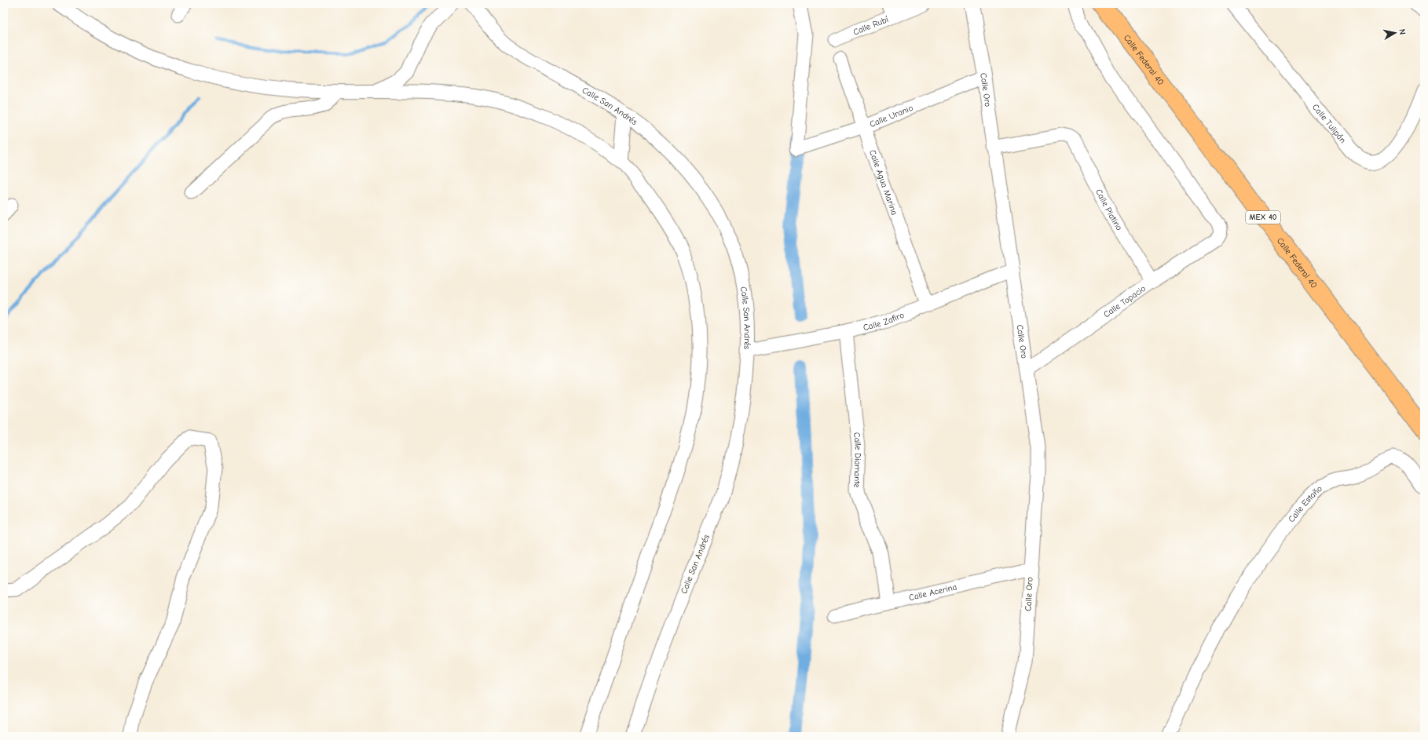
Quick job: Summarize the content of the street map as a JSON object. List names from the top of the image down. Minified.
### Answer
{"streets":{"main road":["Calle Federal 40","MEX 40"],"street":["Calle Rubí","Calle Oro","Calle San Andrés","Calle Uranio","Calle Tulipán","Calle Agua Marina","Calle Platino","Calle Topacio","Calle Zafiro","Calle Diamante","Calle Estaño","Calle Acerina"]},"crossings":[["Calle Oro","Calle Uranio"],["Calle Oro","Calle Platino"],["Calle Oro","Calle Topacio"],["Calle Oro","Calle Zafiro"],["Calle Oro","Calle Acerina"],["Calle San Andrés","Calle Zafiro"],["Calle Uranio","Calle Agua Marina"],["Calle Agua Marina","Calle Zafiro"],["Calle Platino","Calle Topacio"],["Calle Zafiro","Calle Diamante"],["Calle Diamante","Calle Acerina"]],"north":"right"}
